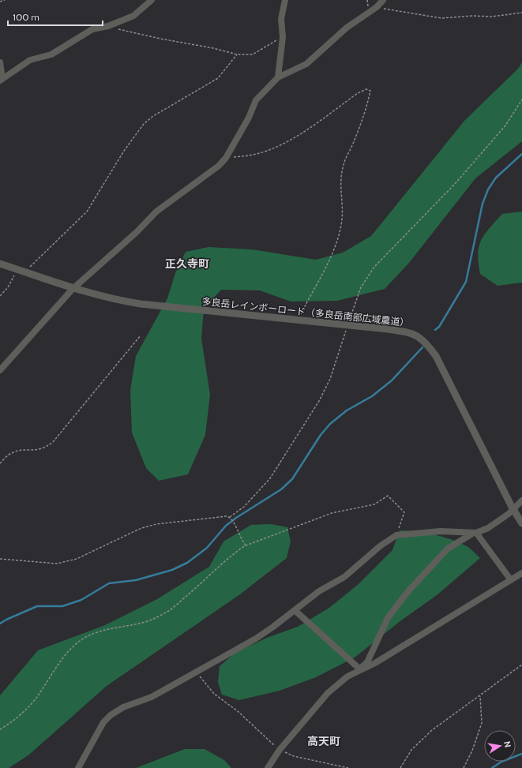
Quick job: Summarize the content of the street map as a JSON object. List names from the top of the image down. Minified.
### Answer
{"streets":{"street":["多良岳レインボーロード（多良岳南部広域農道）"]},"districts":["正久寺町","高天町"],"scale_bar":"100 m","north":"right"}
